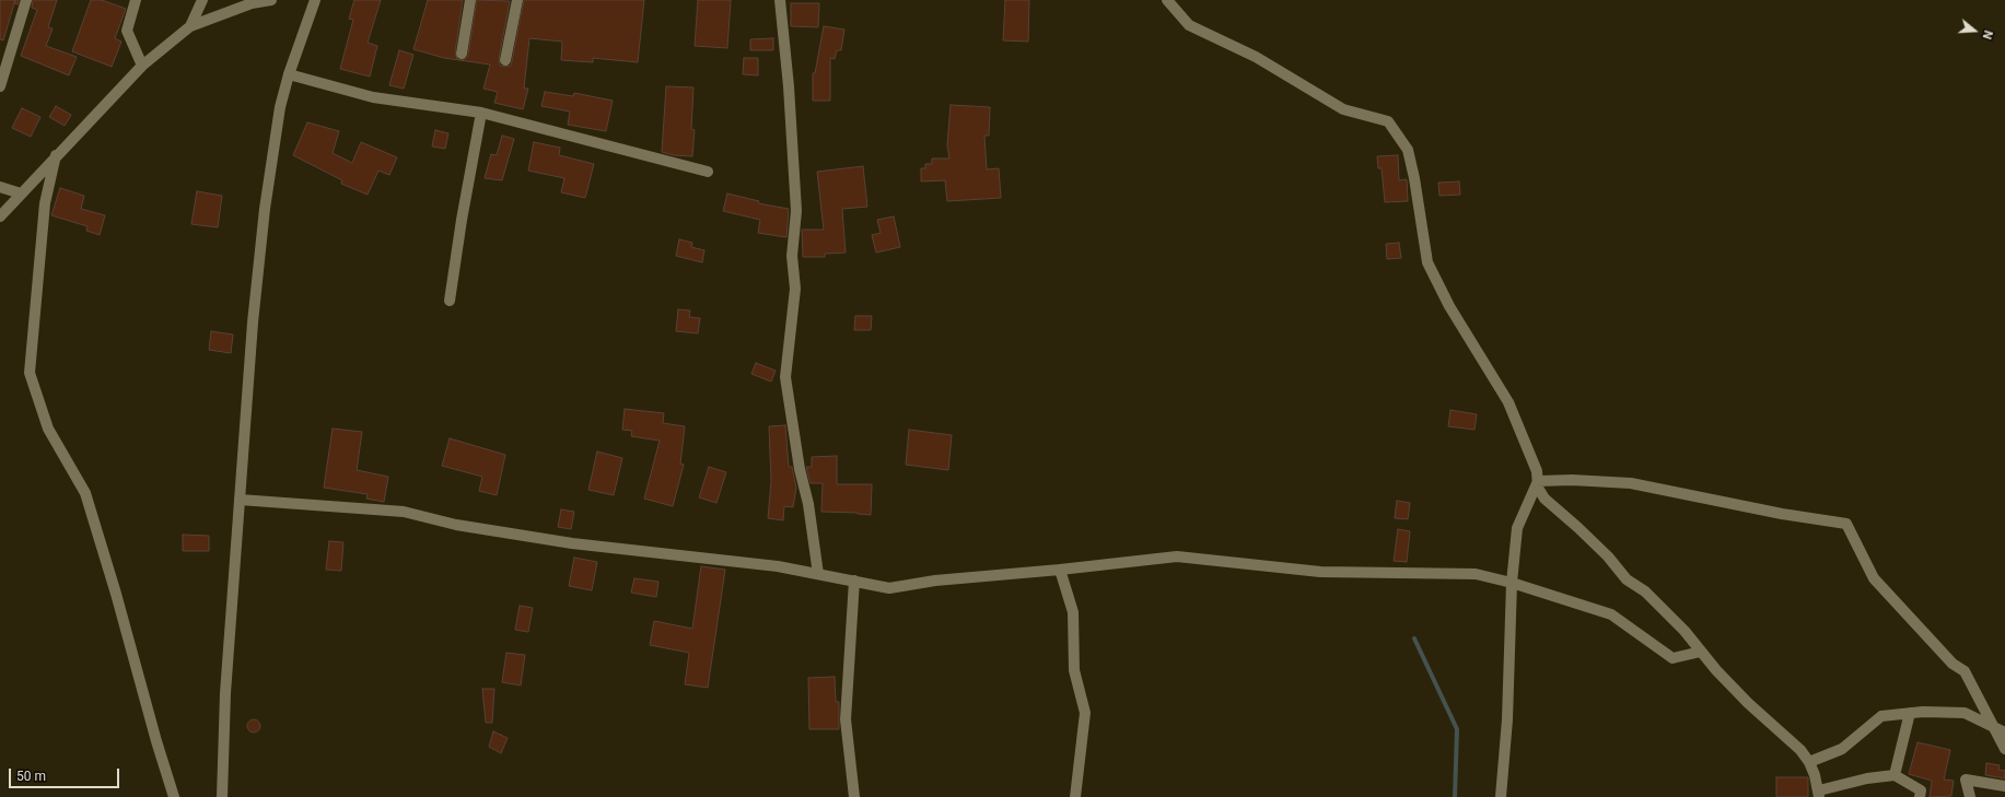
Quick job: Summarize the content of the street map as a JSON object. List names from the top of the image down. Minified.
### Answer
{"scale_bar":"50 m","north":"right"}
